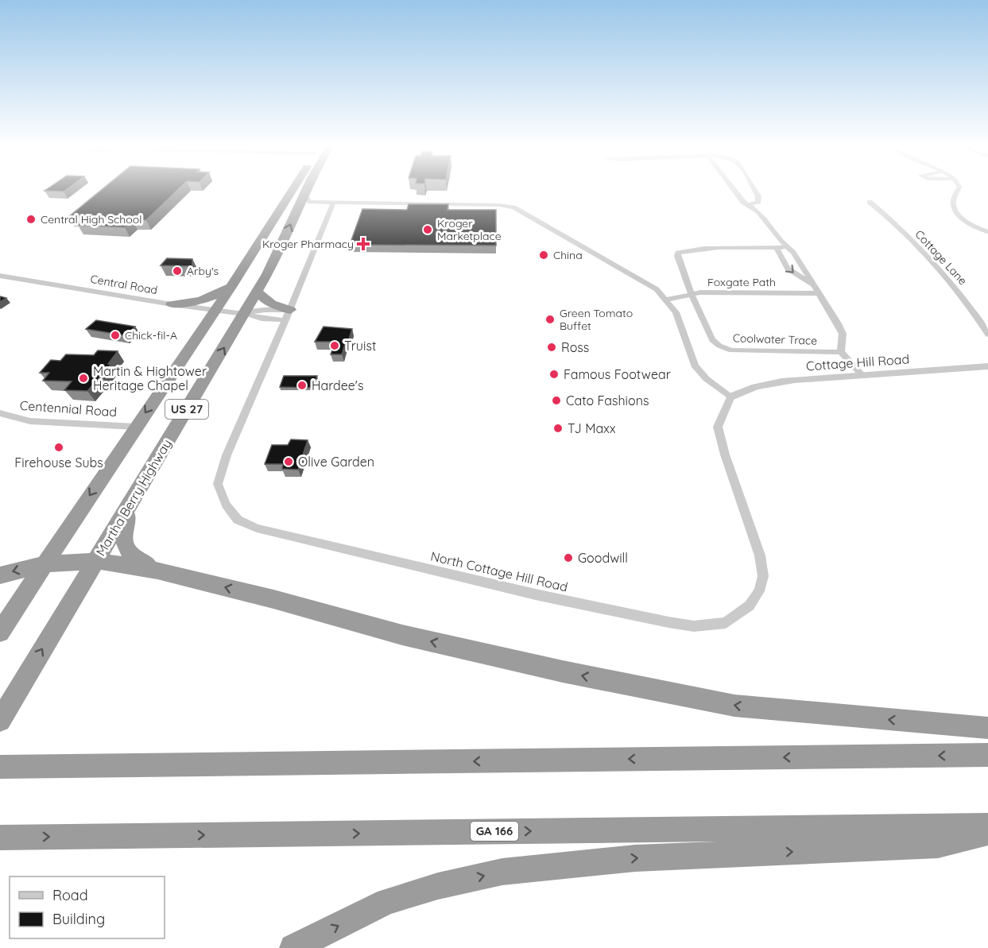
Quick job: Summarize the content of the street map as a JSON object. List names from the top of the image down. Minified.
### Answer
{"streets":{"highway":["US 27","Martha Berry Highway","GA 166"],"street":["Cottage Lane","Foxgate Path","Central Road","Coolwater Trace","Cottage Hill Road","Centennial Road","North Cottage Hill Road"]},"crossings":[["Foxgate Path","Coolwater Trace"],["Central Road","US 27"],["Central Road","Martha Berry Highway"],["Central Road","North Cottage Hill Road"],["Cottage Hill Road","North Cottage Hill Road"],["Centennial Road","US 27"]],"places":{"other":["Central High School","Kroger Marketplace","China","Arby's","Green Tomato Buffet","Chick-fil-A","Truist","Ross","Famous Footwear","Martin & Hightower Heritage Chapel","Hardee's","Cato Fashions","TJ Maxx","Firehouse Subs","Olive Garden","Goodwill"],"health":["Kroger Pharmacy"]},"legend":["Road","Building"]}
